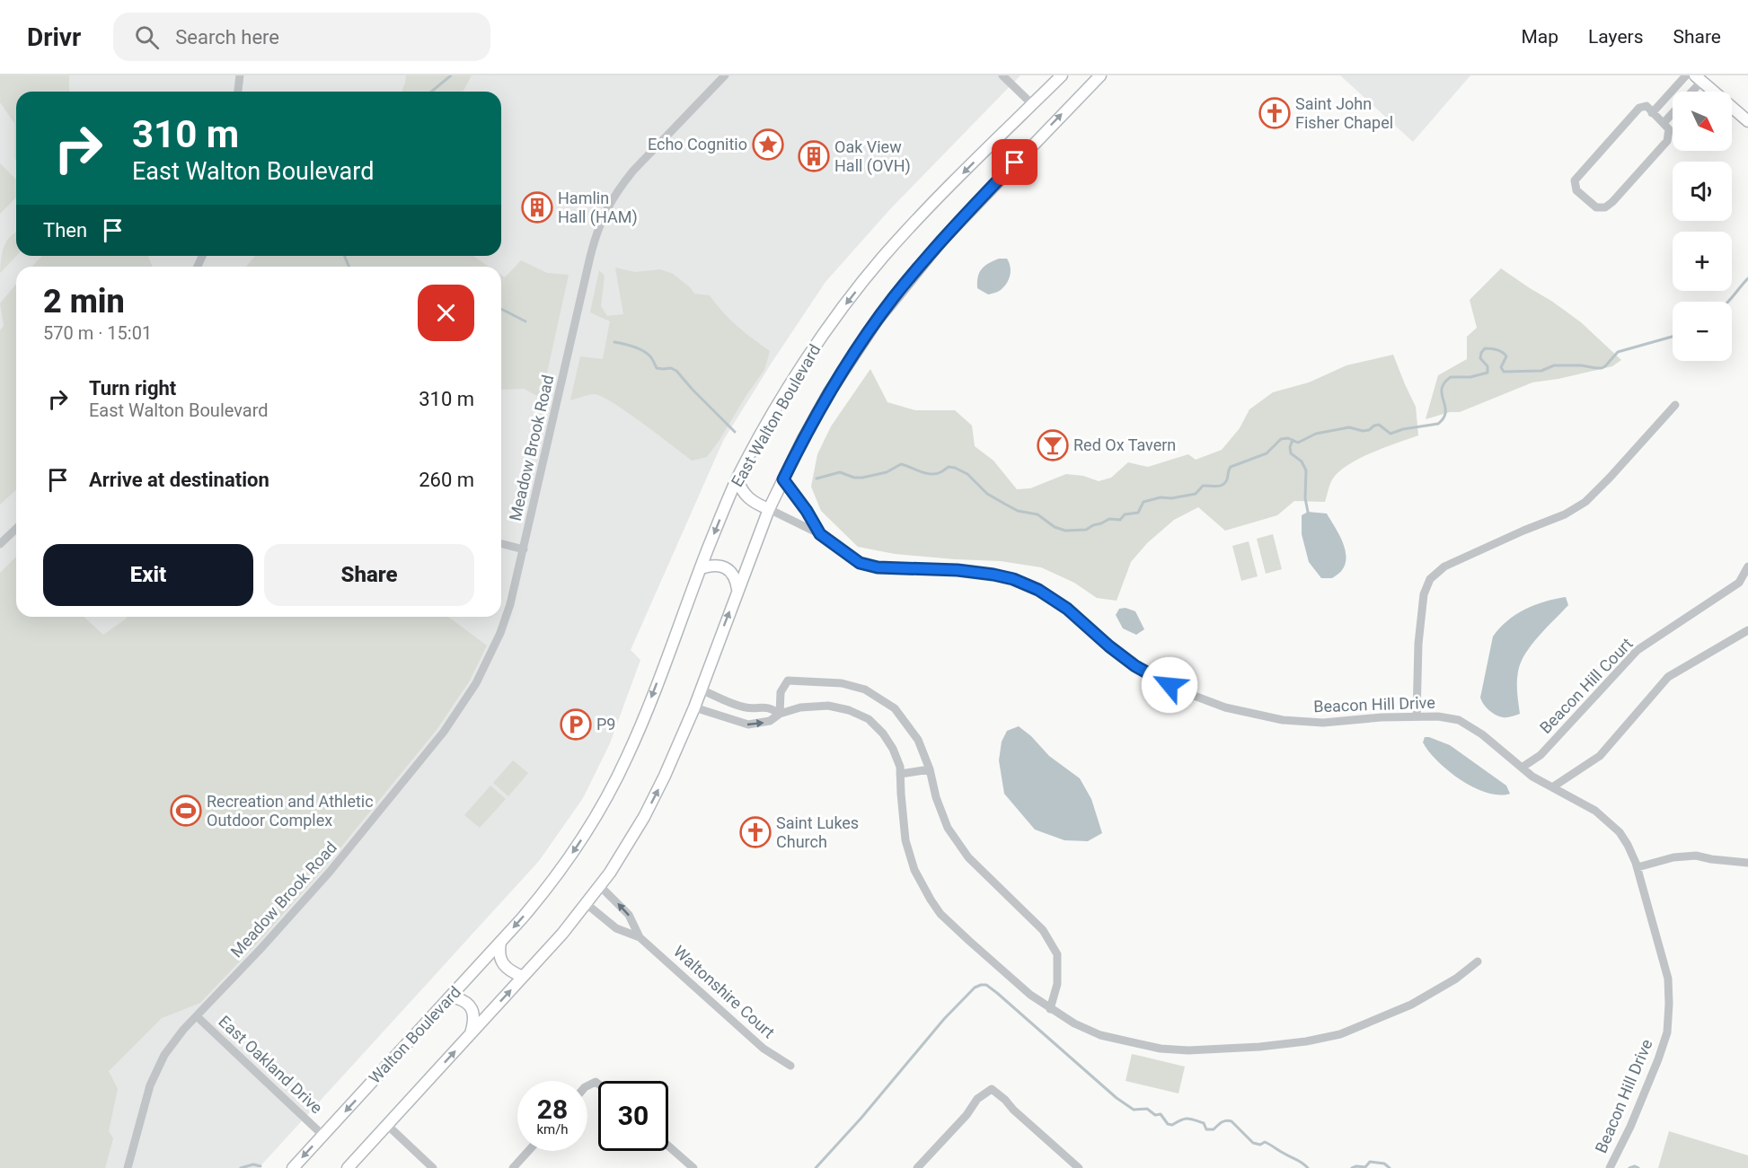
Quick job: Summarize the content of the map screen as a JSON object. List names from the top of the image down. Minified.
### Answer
{"streets":{"main road":["East Walton Boulevard","Walton Boulevard"],"street":["Meadow Brook Road","Beacon Hill Court","Beacon Hill Drive","Waltonshire Court","East Oakland Drive"]},"crossings":[["East Walton Boulevard","Walton Boulevard"],["Meadow Brook Road","East Oakland Drive"],["Beacon Hill Court","Beacon Hill Drive"],["Walton Boulevard","East Oakland Drive"]],"places":{"church":["Saint John Fisher Chapel","Saint Lukes Church"],"place":["Echo Cognitio"],"building":["Oak View Hall (OVH)","Hamlin Hall (HAM)"],"bar":["Red Ox Tavern"],"parking":["P9"],"sports":["Recreation and Athletic Outdoor Complex"]},"north":"bottom right","page":{"header":"Drivr","search":"Search here","nav":["Map","Layers","Share"],"map_buttons":["+","−"],"turn":["310 m","East Walton Boulevard"],"then":"Then","heading":["2 min","570 m · 15:01"],"list":[{"name":"Turn right","note":"East Walton Boulevard","value":"310 m"},{"name":"Arrive at destination","value":"260 m"}],"buttons":["Exit","Share"],"speed":"28 km/h","limit":"30"}}
